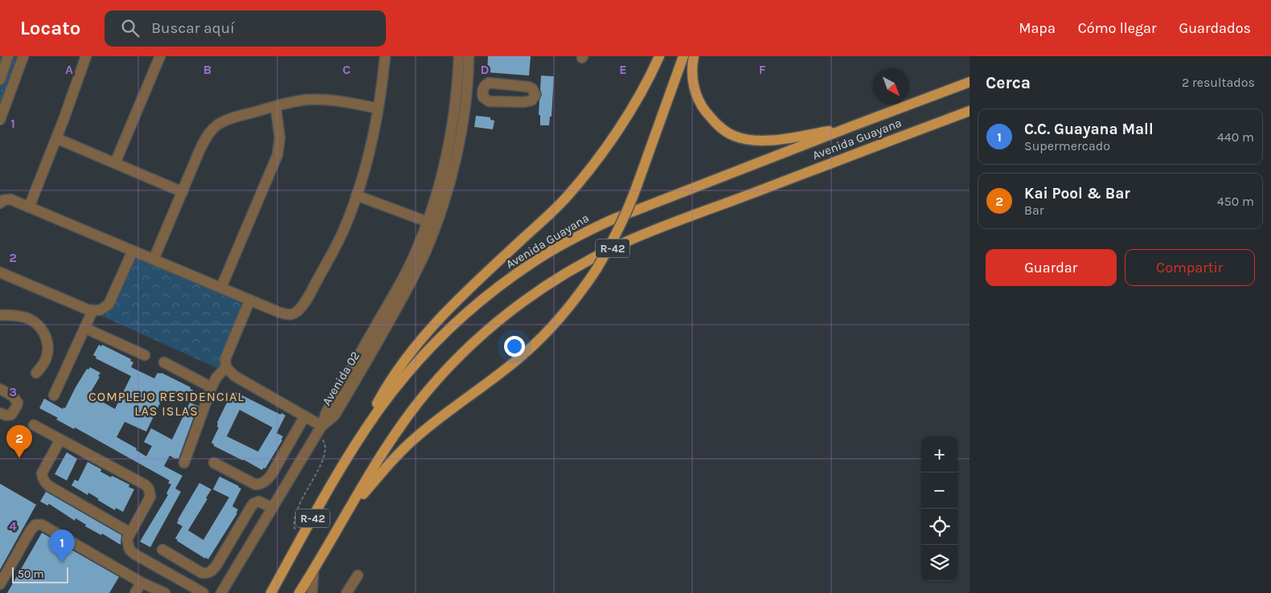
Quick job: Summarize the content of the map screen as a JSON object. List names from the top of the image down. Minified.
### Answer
{"streets":{"main road":["Avenida Guayana","R-42"],"street":["Avenida 02"]},"districts":["COMPLEJO RESIDENCIAL LAS ISLAS"],"scale_bar":"50 m","north":"bottom right","page":{"header":"Locato","search":"Buscar aquí","nav":["Mapa","Cómo llegar","Guardados"],"heading":["Cerca","2 resultados"],"list":[{"mark":"1","name":"C.C. Guayana Mall","note":"Supermercado","value":"440 m"},{"mark":"2","name":"Kai Pool & Bar","note":"Bar","value":"450 m"}],"buttons":["Guardar","Compartir"],"pins":["2","1"],"map_buttons":["+","−"],"scale":"50 m"},"grid":{"columns":["A","B","C","D","E","F"],"rows":["1","2","3","4"]}}
